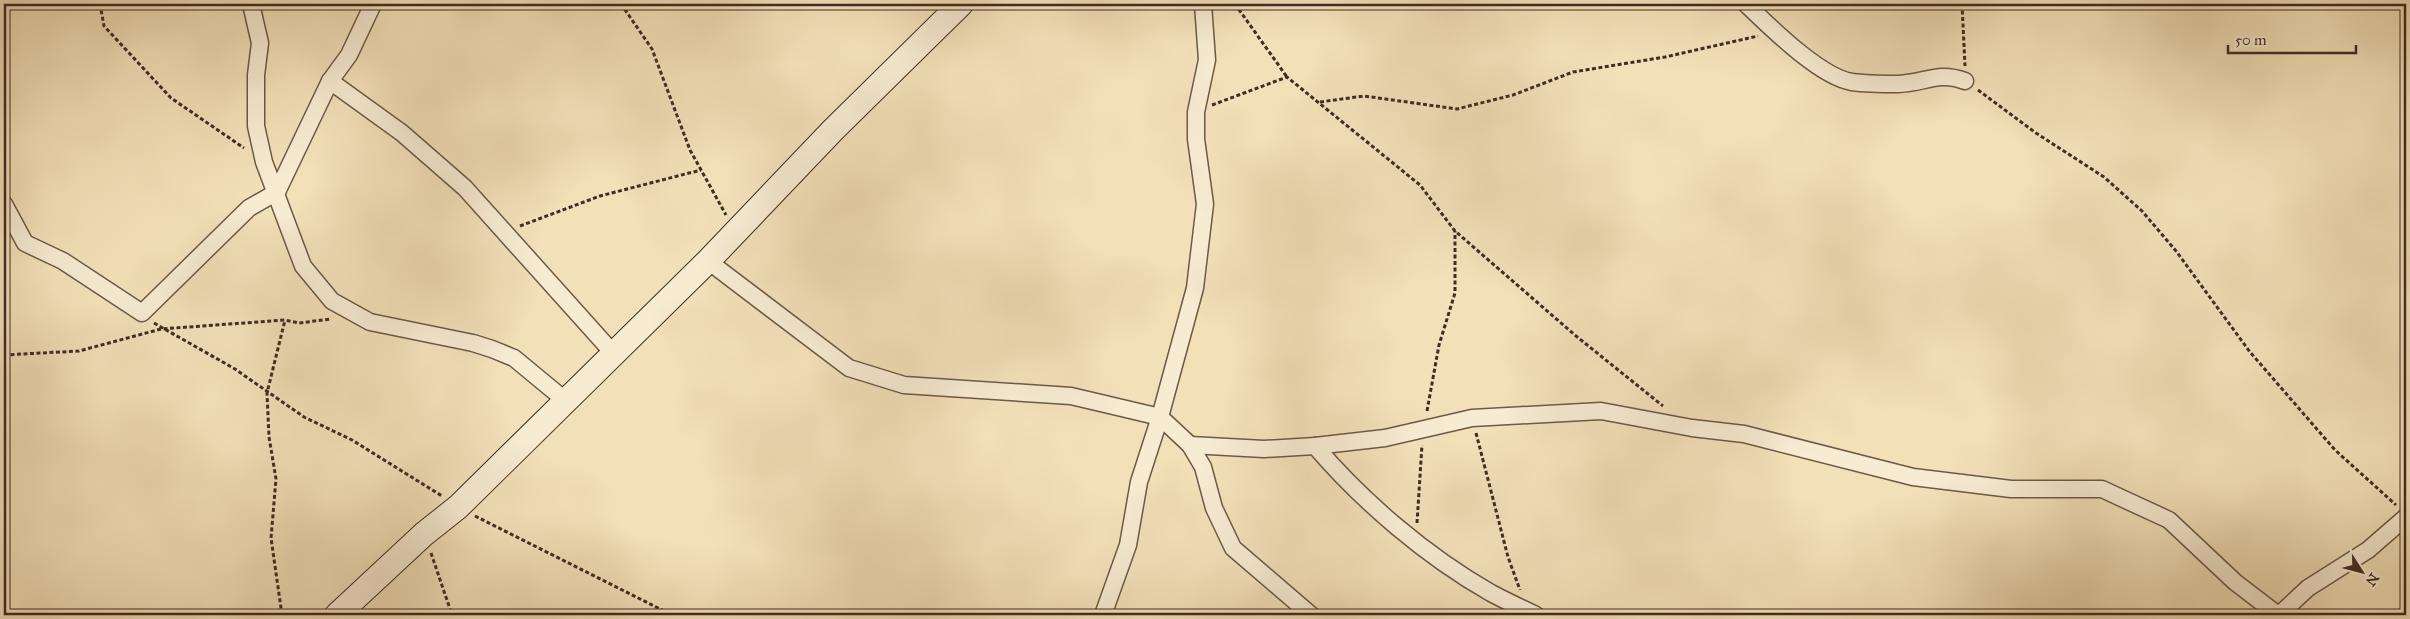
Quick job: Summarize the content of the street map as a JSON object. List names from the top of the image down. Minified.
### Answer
{"scale_bar":"50 m","north":"bottom right"}
